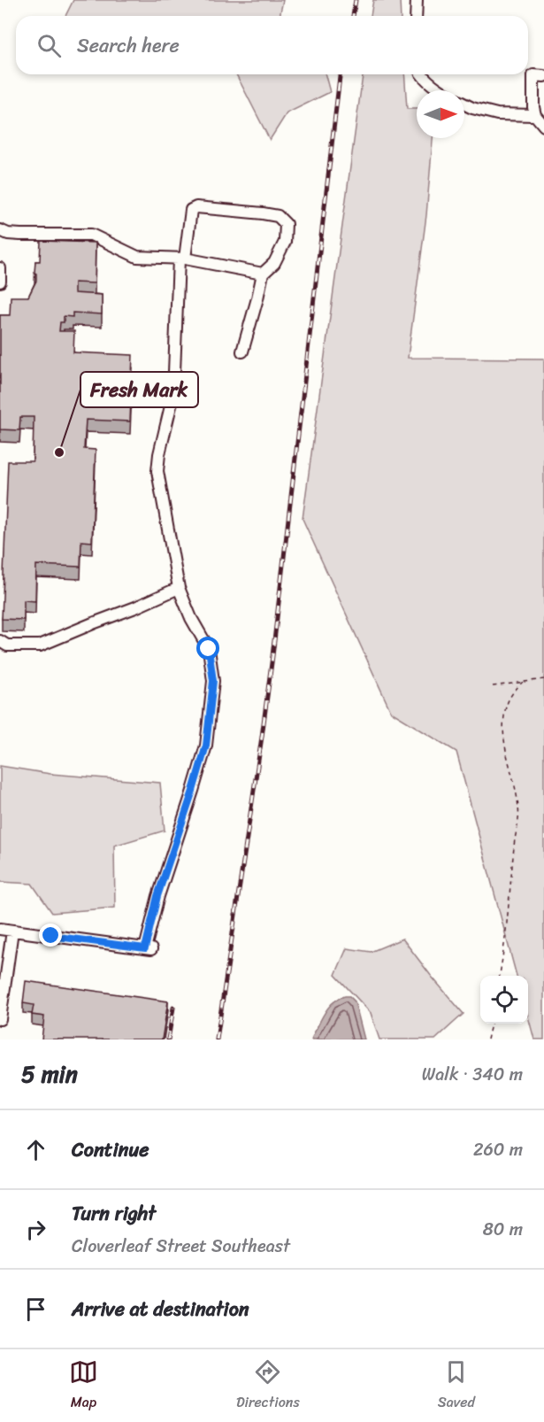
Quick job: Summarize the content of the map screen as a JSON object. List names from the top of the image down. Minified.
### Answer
{"places":["Fresh Mark"],"north":"right","page":{"search":"Search here","heading":["5 min","Walk · 340 m"],"list":[["Continue","260 m"],["Turn right","Cloverleaf Street Southeast","80 m"],"Arrive at destination"],"nav":["Map","Directions","Saved"]}}
